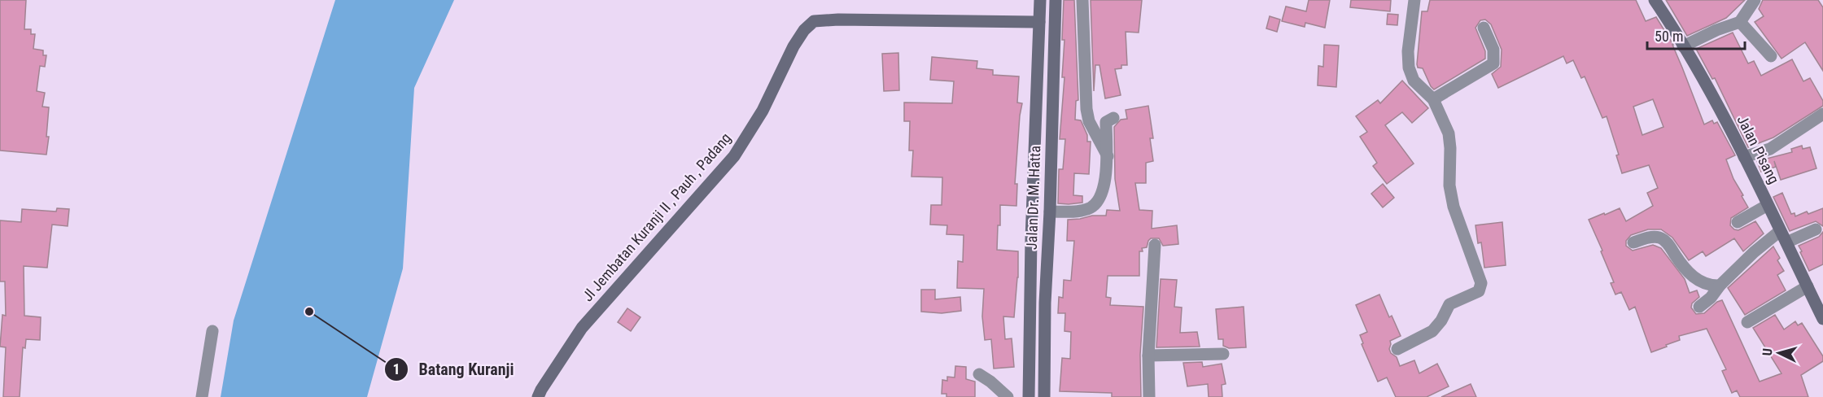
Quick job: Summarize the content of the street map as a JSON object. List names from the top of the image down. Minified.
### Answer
{"streets":{"street":["Jalan Pisang","Jalan Dr. M. Hatta","Jl Jembatan Kuranji II , Pauh , Padang"]},"crossings":[["Jalan Dr. M. Hatta","Jl Jembatan Kuranji II , Pauh , Padang"]],"places":["Batang Kuranji"],"scale_bar":"50 m","north":"left"}
